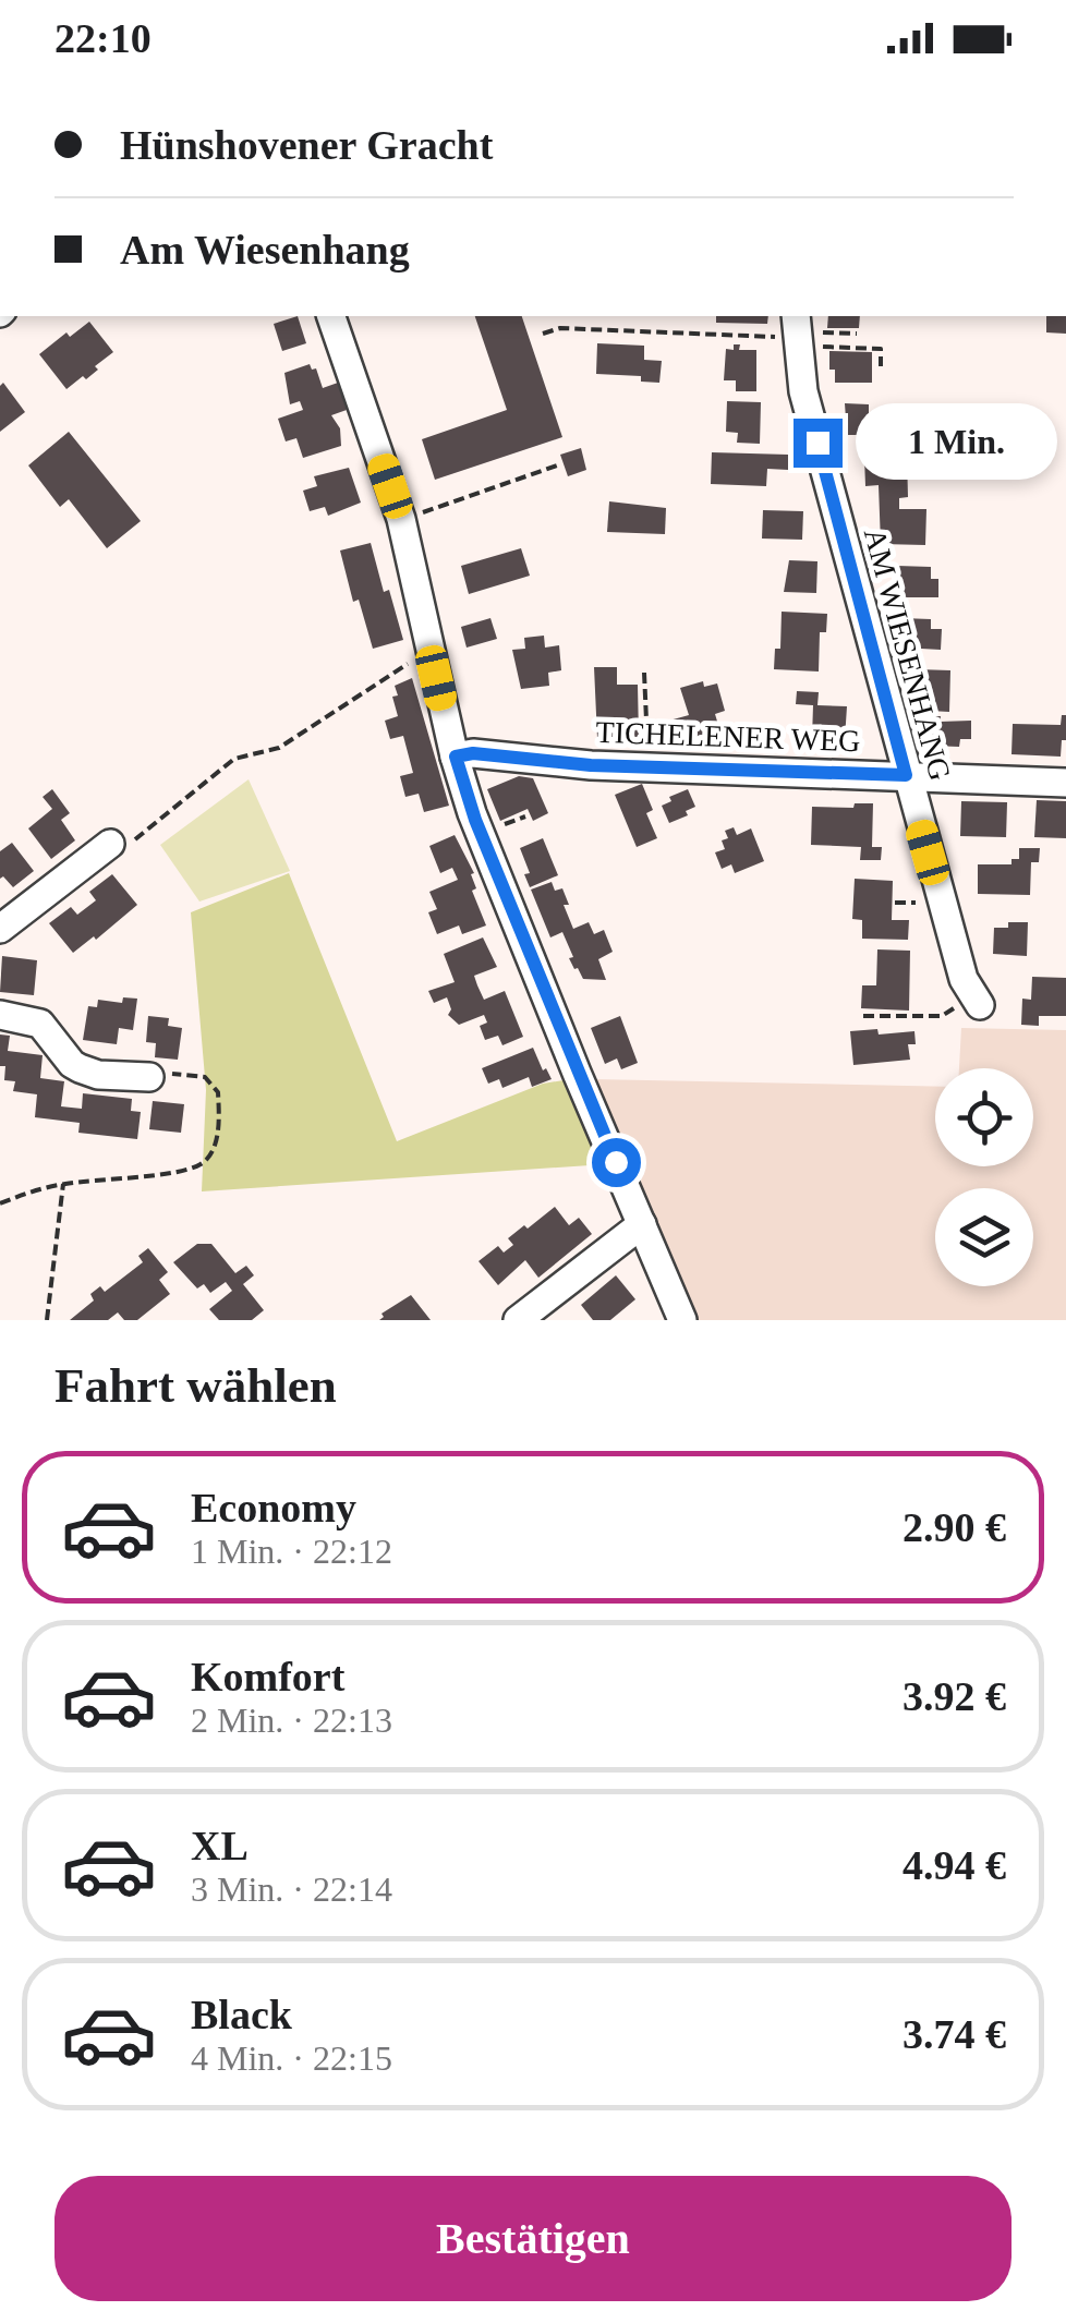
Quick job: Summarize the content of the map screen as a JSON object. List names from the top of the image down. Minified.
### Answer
{"streets":{"street":["AM WIESENHANG","TICHELENER WEG"]},"crossings":[["AM WIESENHANG","TICHELENER WEG"]],"page":{"status":"22:10","banner":["Hünshovener Gracht","Am Wiesenhang"],"bubble":"1 Min.","heading":"Fahrt wählen","list":[{"name":"Economy","note":"1 Min. · 22:12","value":"2.90 €"},{"name":"Komfort","note":"2 Min. · 22:13","value":"3.92 €"},{"name":"XL","note":"3 Min. · 22:14","value":"4.94 €"},{"name":"Black","note":"4 Min. · 22:15","value":"3.74 €"}],"buttons":"Bestätigen"}}
